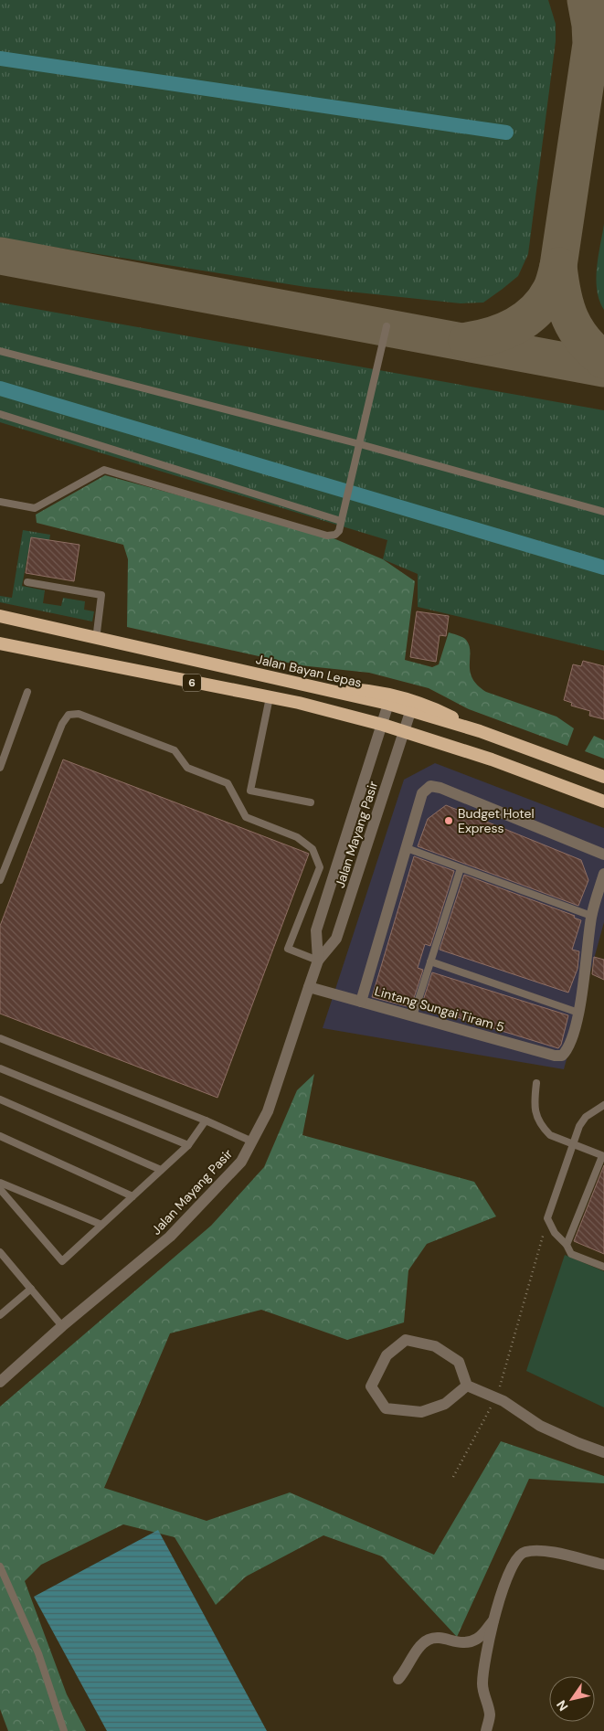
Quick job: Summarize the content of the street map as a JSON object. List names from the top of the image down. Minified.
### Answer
{"streets":{"highway":["Jalan Bayan Lepas","6"],"street":["Jalan Mayang Pasir","Lintang Sungai Tiram 5"]},"crossings":[["Jalan Bayan Lepas","Jalan Mayang Pasir"],["6","Jalan Mayang Pasir"],["Jalan Mayang Pasir","Lintang Sungai Tiram 5"]],"places":["Budget Hotel Express"],"north":"bottom left"}
